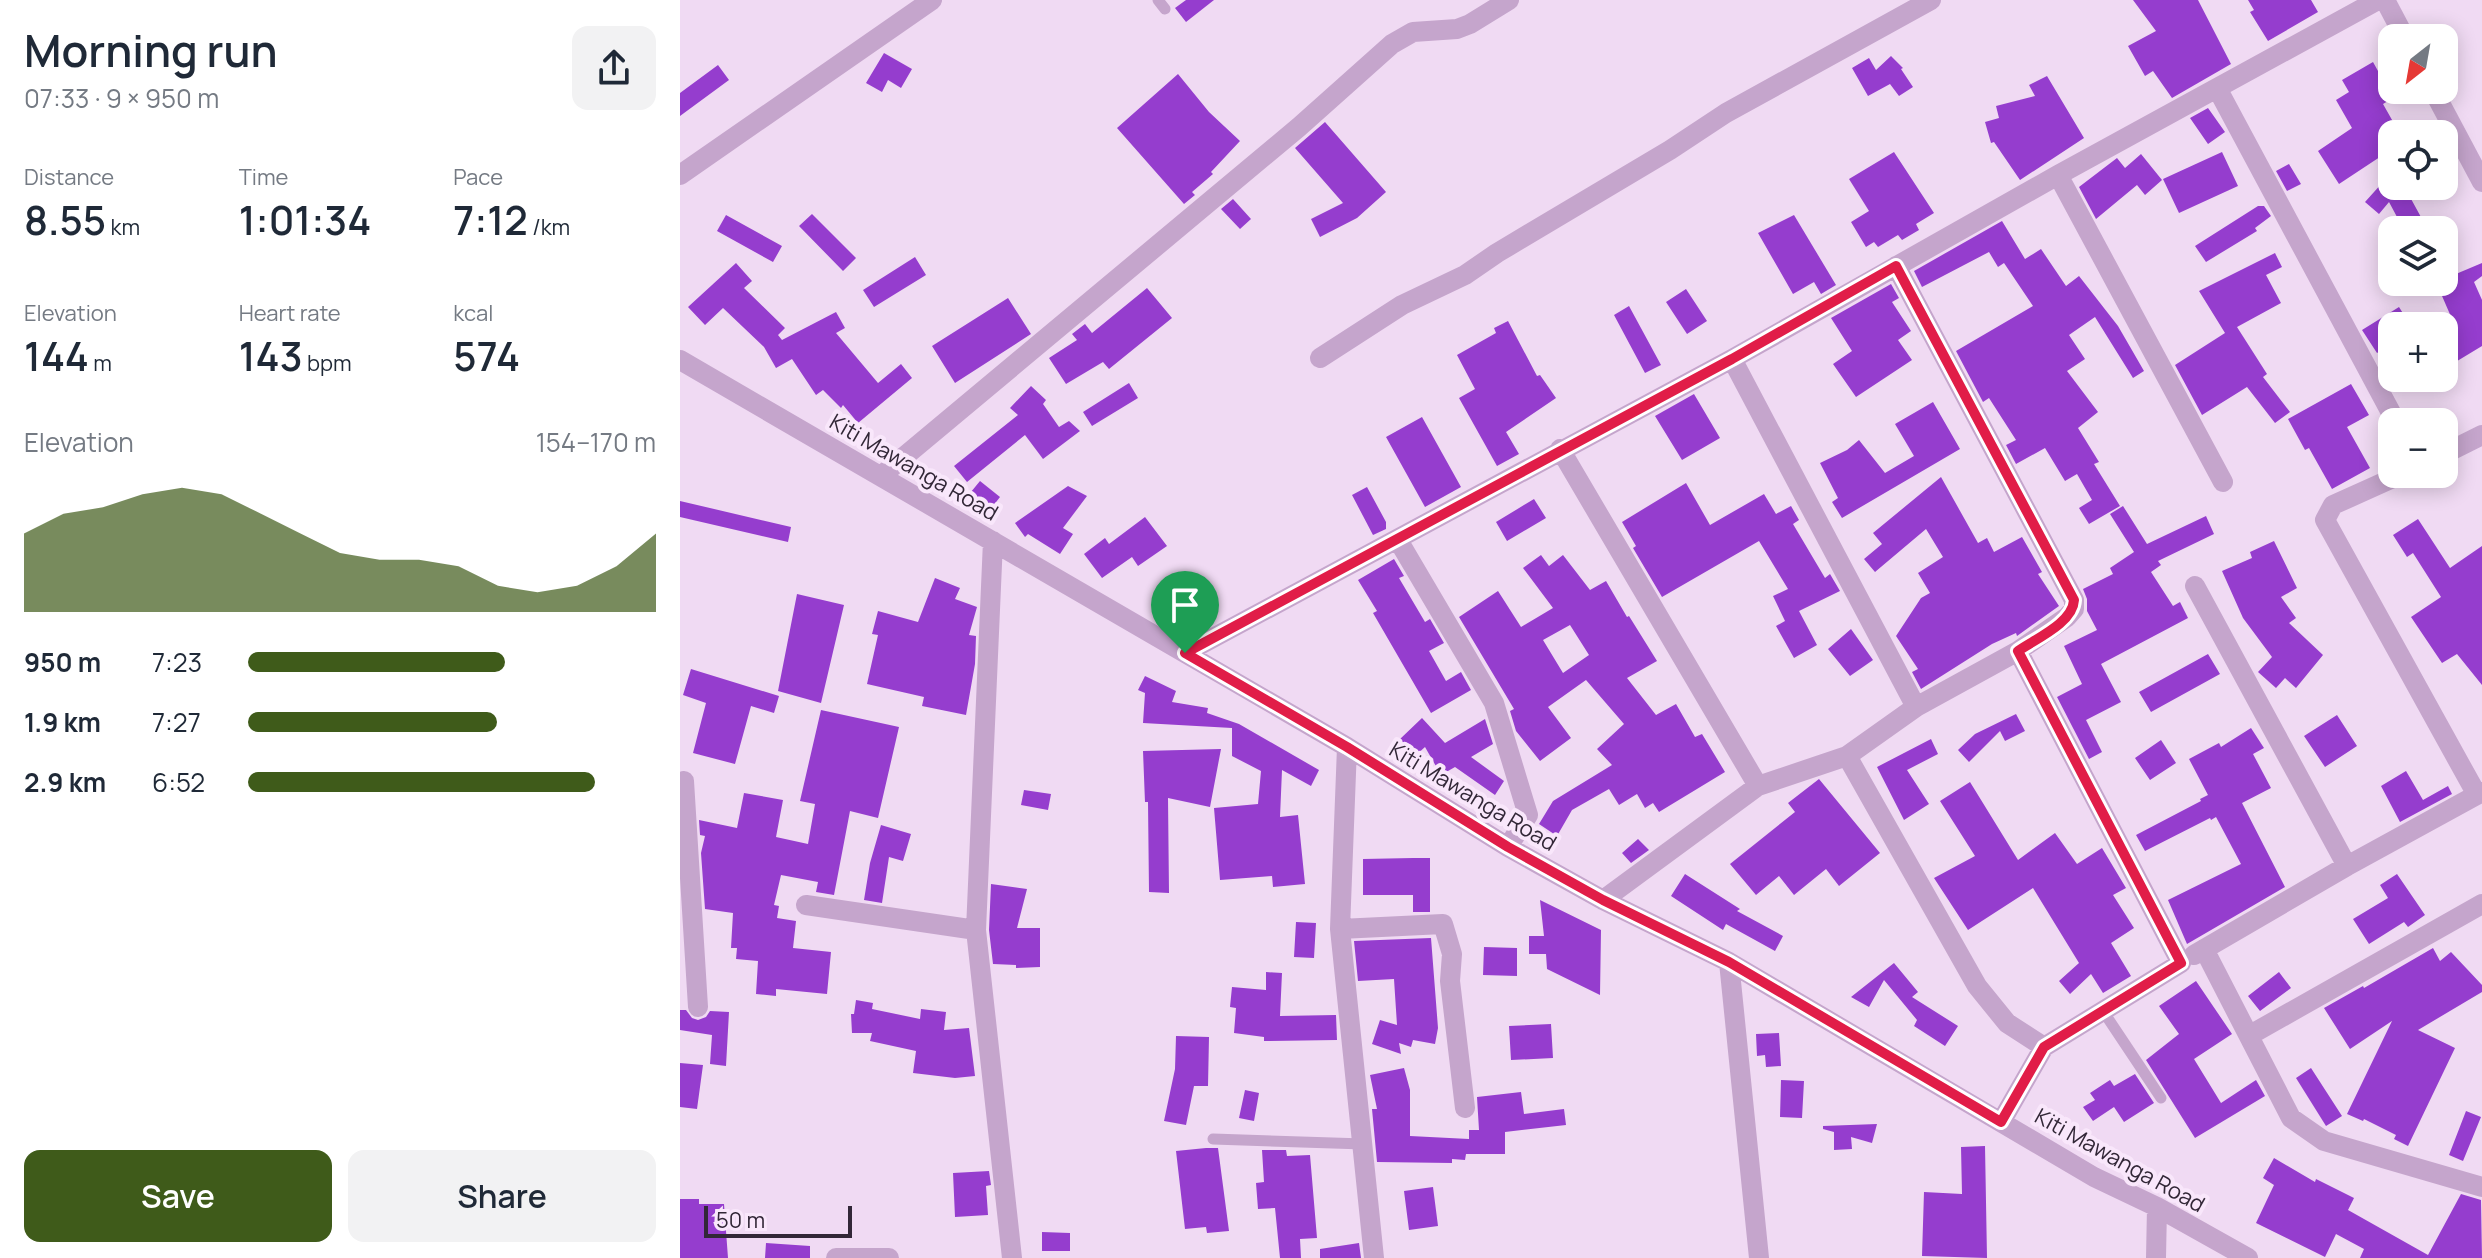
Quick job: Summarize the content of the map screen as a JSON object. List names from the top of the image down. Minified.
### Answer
{"streets":{"street":["Kiti Mawanga Road"]},"scale_bar":"50 m","north":"bottom left","page":{"heading":["Morning run","07:33 · 9 × 950 m"],"map_buttons":["+","−"],"stats":[["Distance","8.55 km"],["Time","1:01:34"],["Pace","7:12 /km"],["Elevation","144 m"],["Heart rate","143 bpm"],["kcal","574"]],"chart":["Elevation","154–170 m"],"list":[{"name":"950 m","note":"7:23"},{"name":"1.9 km","note":"7:27"},{"name":"2.9 km","note":"6:52"}],"buttons":["Save","Share"],"scale":"50 m"}}
